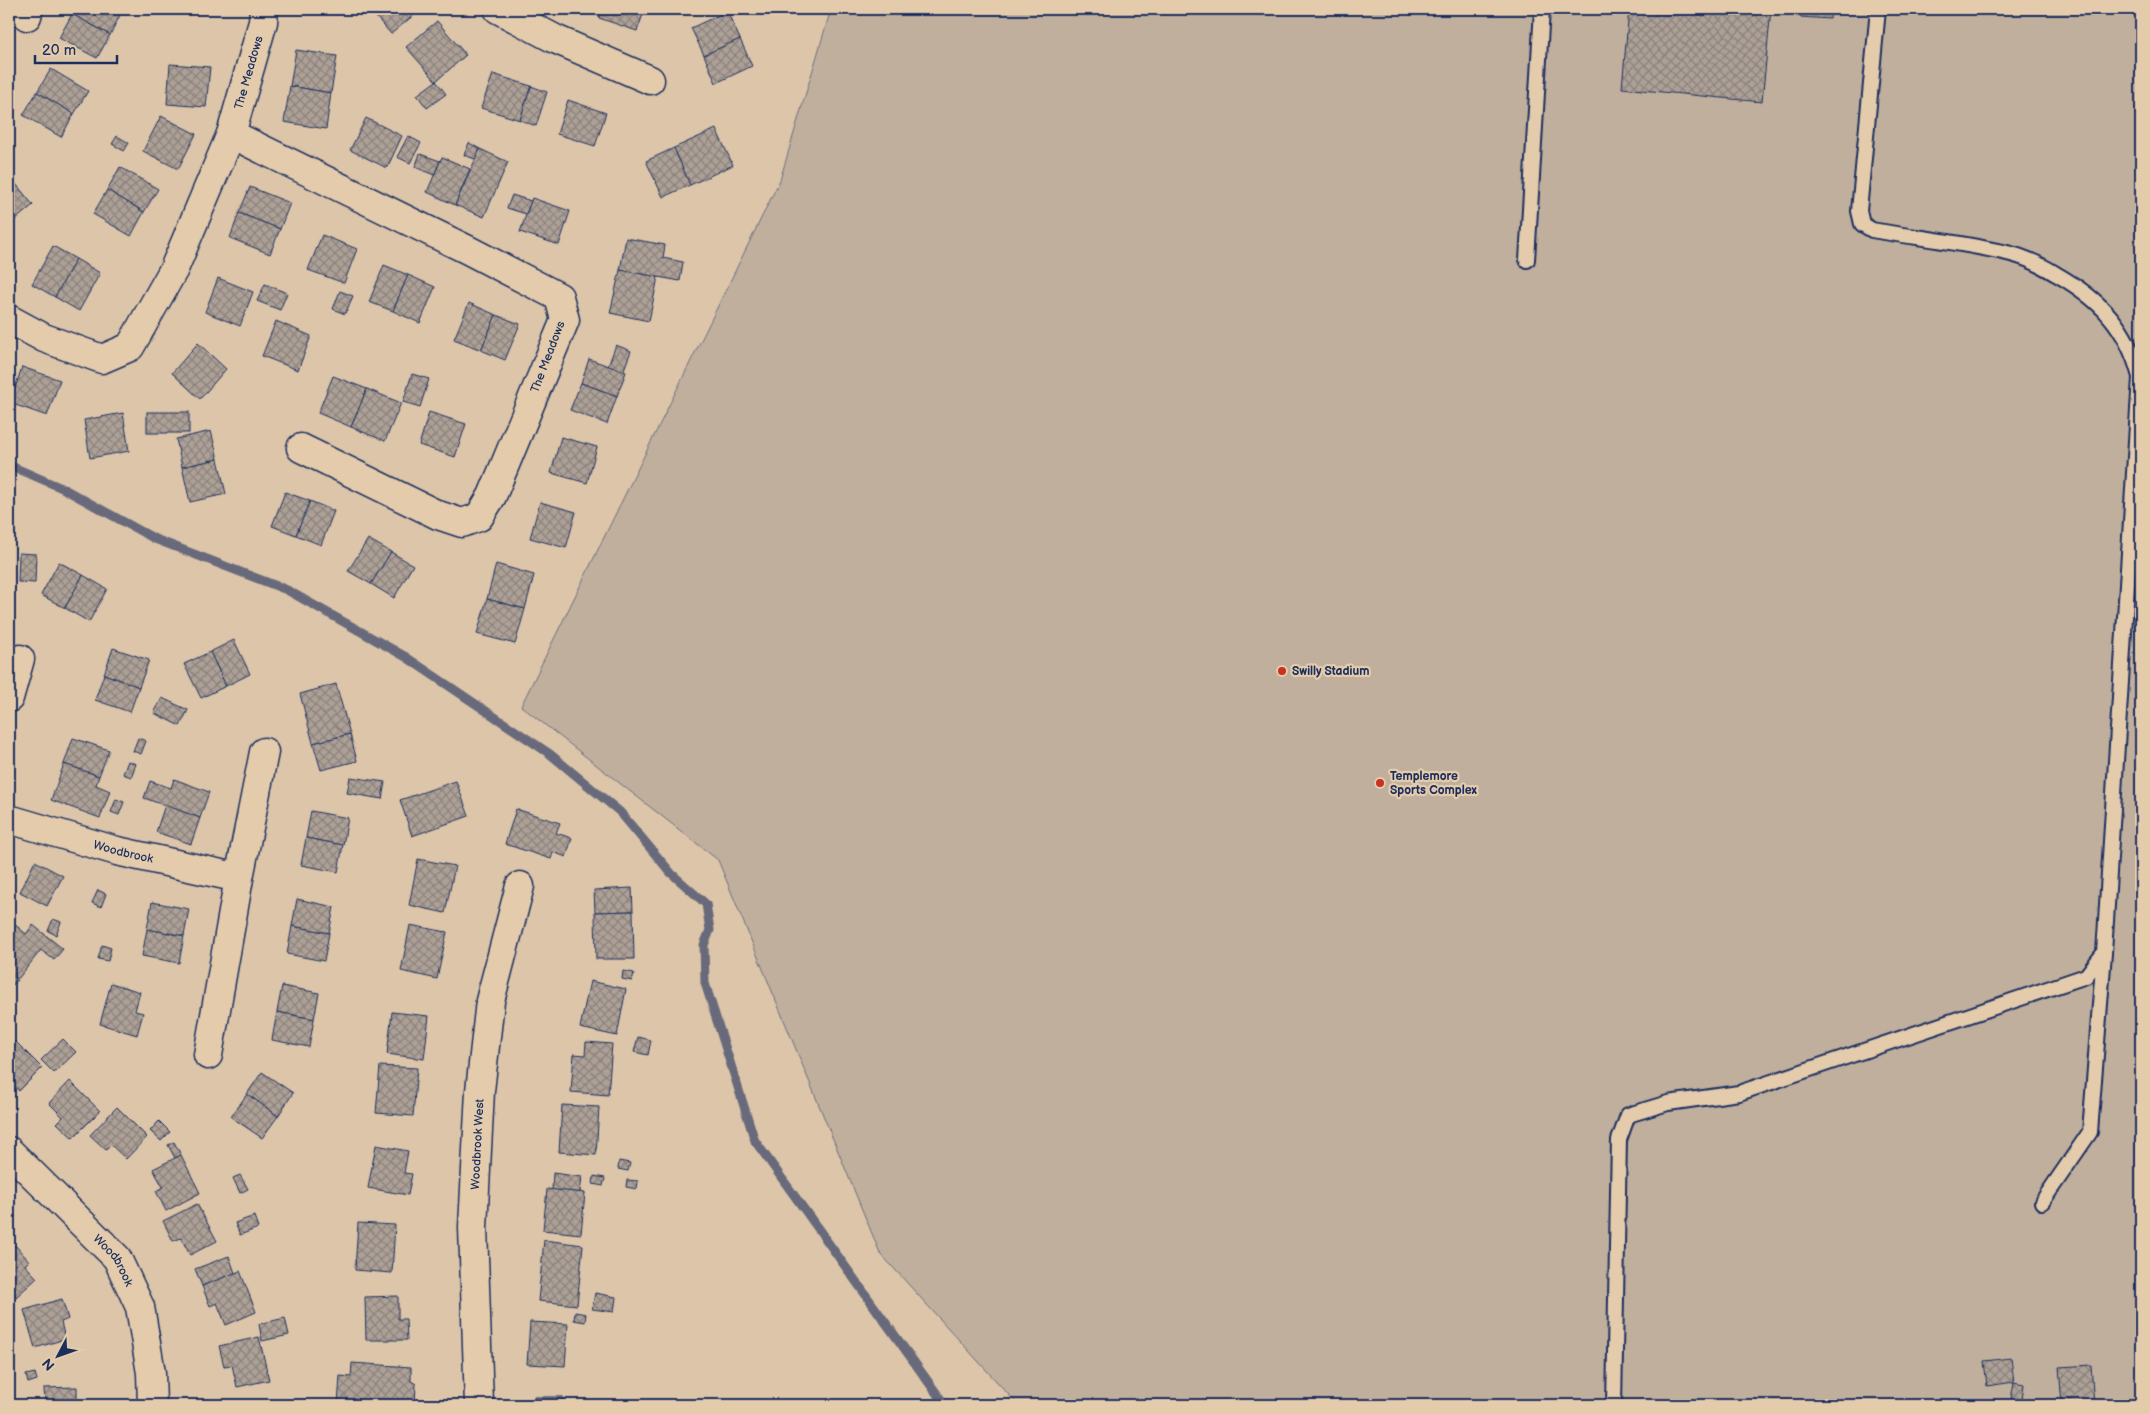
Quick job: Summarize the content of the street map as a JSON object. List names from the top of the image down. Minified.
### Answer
{"streets":{"street":["The Meadows","Woodbrook","Woodbrook West"]},"places":["Swilly Stadium","Templemore Sports Complex"],"scale_bar":"20 m","north":"bottom left"}
